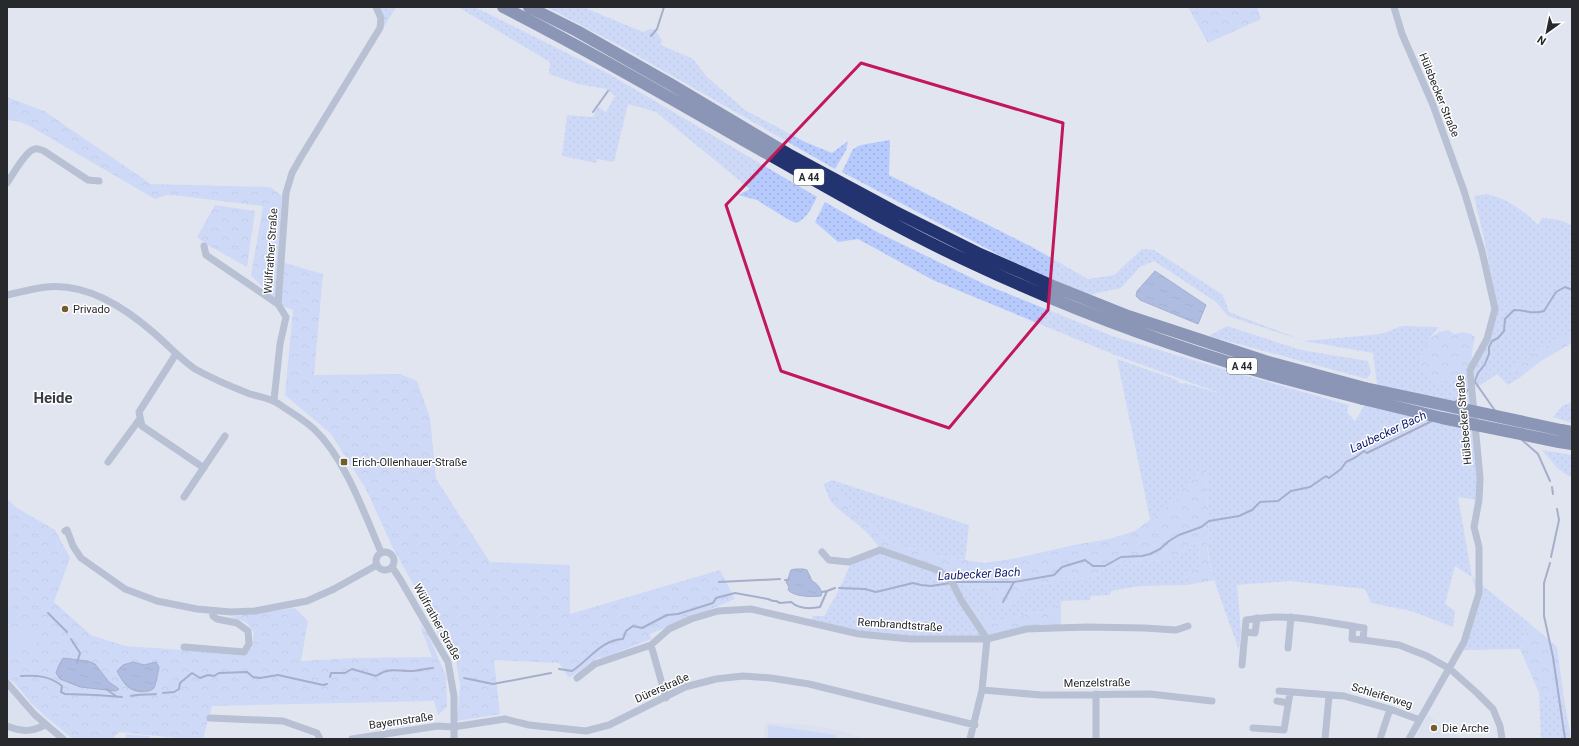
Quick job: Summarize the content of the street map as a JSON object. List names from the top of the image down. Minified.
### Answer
{"streets":{"highway":["A 44"],"street":["Hülsbecker Straße","Wülfrather Straße","Rembrandtstraße","Menzelstraße","Dürerstraße","Schleiferweg","Bayernstraße"]},"crossings":[["Hülsbecker Straße","Schleiferweg"],["Wülfrather Straße","Dürerstraße"],["Wülfrather Straße","Bayernstraße"],["Dürerstraße","Bayernstraße"]],"districts":["Heide"],"water":["Laubecker Bach"],"places":{"other":["Privado","Die Arche"],"transit":["Erich-Ollenhauer-Straße"]},"north":"bottom left"}
